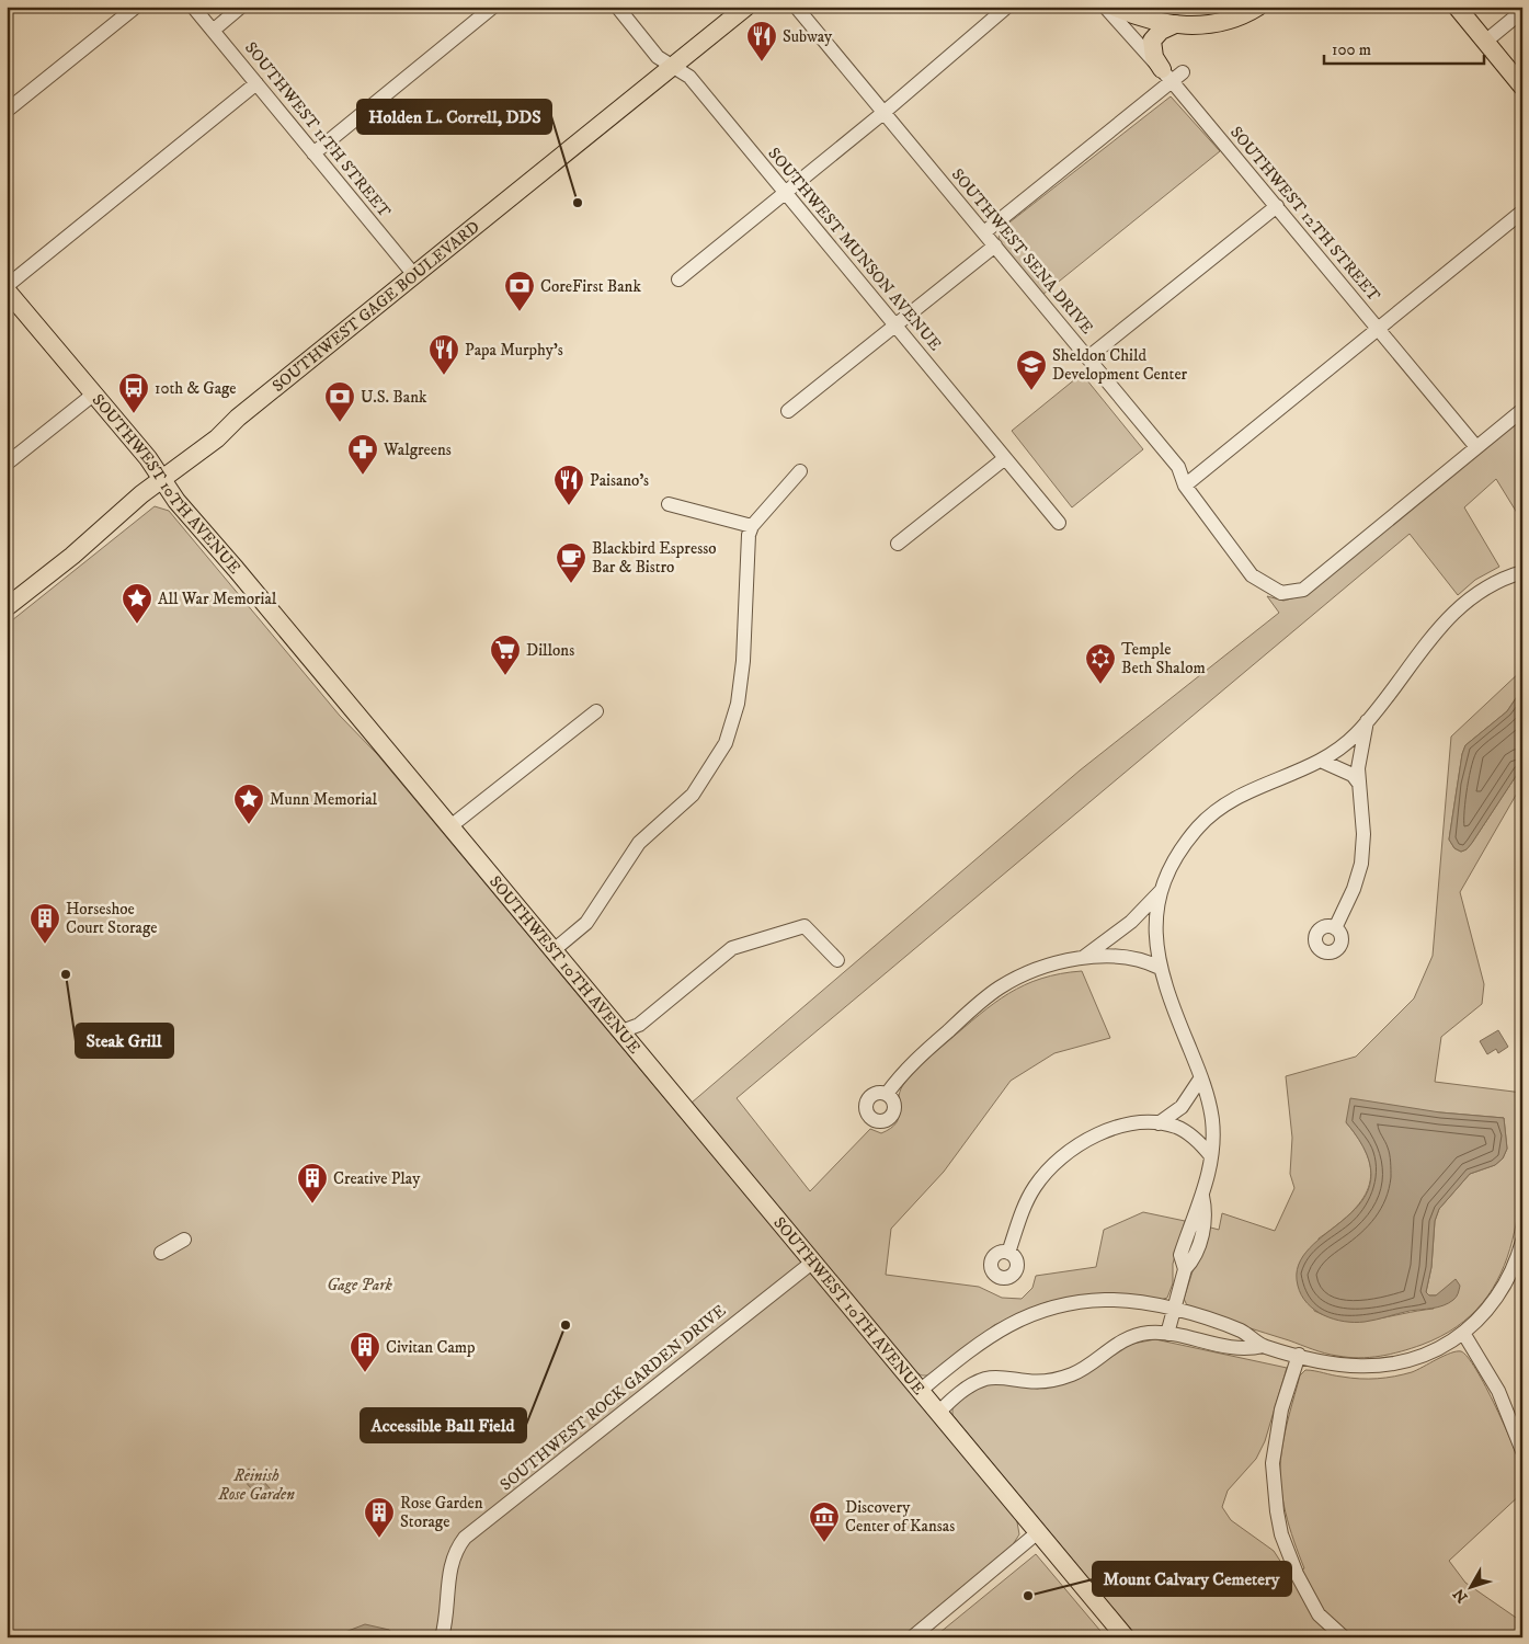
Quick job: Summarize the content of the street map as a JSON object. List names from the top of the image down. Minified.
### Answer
{"streets":{"main road":["SOUTHWEST GAGE BOULEVARD","SOUTHWEST 10TH AVENUE"],"street":["SOUTHWEST 11TH STREET","SOUTHWEST 12TH STREET","SOUTHWEST MUNSON AVENUE","SOUTHWEST SENA DRIVE","SOUTHWEST ROCK GARDEN DRIVE"]},"crossings":[["SOUTHWEST 11TH STREET","SOUTHWEST GAGE BOULEVARD"],["SOUTHWEST 12TH STREET","SOUTHWEST SENA DRIVE"],["SOUTHWEST MUNSON AVENUE","SOUTHWEST GAGE BOULEVARD"],["SOUTHWEST GAGE BOULEVARD","SOUTHWEST 10TH AVENUE"],["SOUTHWEST 10TH AVENUE","SOUTHWEST ROCK GARDEN DRIVE"]],"parks":["Gage Park","Reinish Rose Garden"],"places":{"restaurant":["Subway","Papa Murphy's","Paisano's"],"other":["Holden L. Correll, DDS","Steak Grill","Accessible Ball Field","Mount Calvary Cemetery"],"bank":["CoreFirst Bank","U.S. Bank"],"school or university":["Sheldon Child Development Center"],"bus stop":["10th & Gage"],"pharmacy":["Walgreens"],"cafe":["Blackbird Espresso Bar & Bistro"],"place":["All War Memorial","Munn Memorial"],"supermarket":["Dillons"],"synagogue":["Temple Beth Shalom"],"building":["Horseshoe Court Storage","Creative Play","Civitan Camp","Rose Garden Storage"],"museum":["Discovery Center of Kansas"]},"scale_bar":"100 m","north":"bottom left"}
